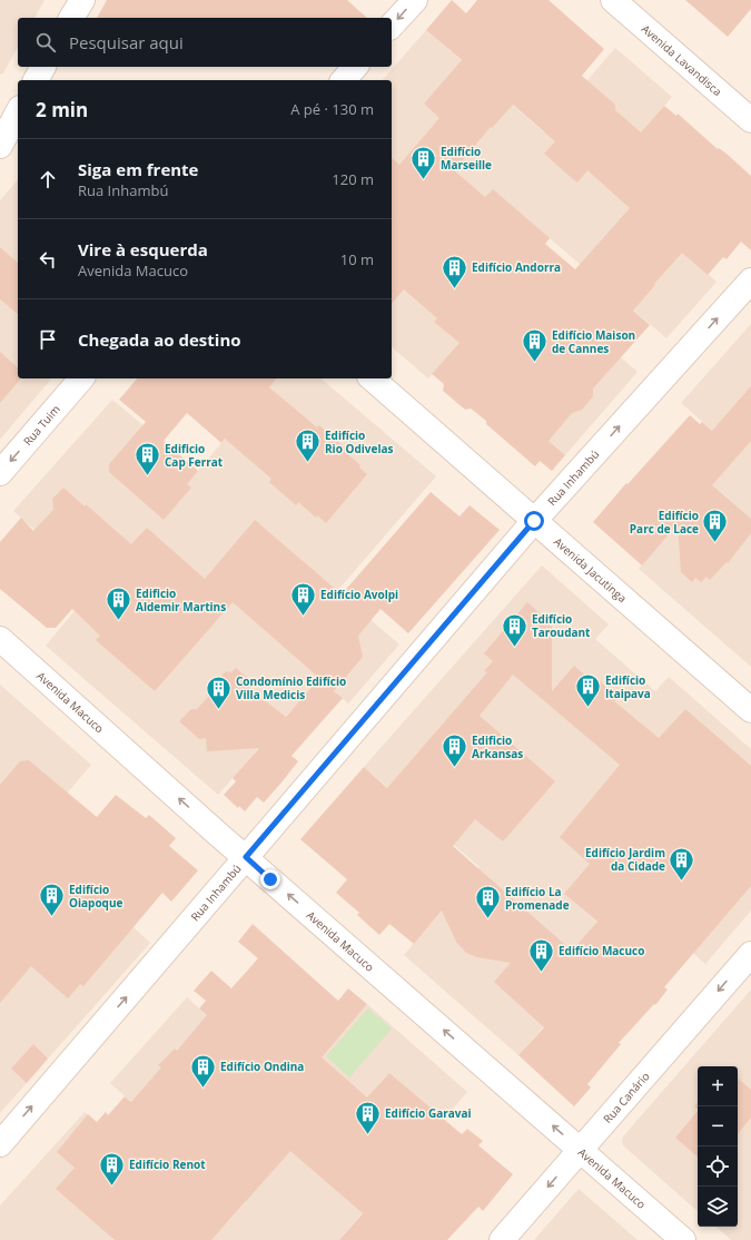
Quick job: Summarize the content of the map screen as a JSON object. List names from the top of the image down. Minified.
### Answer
{"streets":{"street":["Avenida Lavandisca","Rua Tuim","Rua Inhambú","Avenida Jacutinga","Avenida Macuco","Rua Canário"]},"crossings":[["Rua Inhambú","Avenida Jacutinga"],["Rua Inhambú","Avenida Macuco"],["Avenida Macuco","Rua Canário"]],"one_way":["Rua Tuim","Rua Inhambú","Avenida Macuco","Rua Canário"],"places":{"building":["Edifício Marseille","Edifício Andorra","Edifício Maison de Cannes","Edifício Rio Odivelas","Edificio Cap Ferrat","Edifício Parc de Lace","Edifício Avolpi","Edificio Aldemir Martins","Edifício Taroudant","Edifício Itaipava","Condomínio Edifício Villa Medicis","Edificio Arkansas","Edifício Jardim da Cidade","Edifício Oiapoque","Edifício La Promenade","Edifício Macuco","Edifício Ondina","Edifício Garavai","Edifício Renot"]},"page":{"search":"Pesquisar aqui","heading":["2 min","A pé · 130 m"],"list":[["Siga em frente","Rua Inhambú","120 m"],["Vire à esquerda","Avenida Macuco","10 m"],"Chegada ao destino"],"map_buttons":["+","−"]}}
